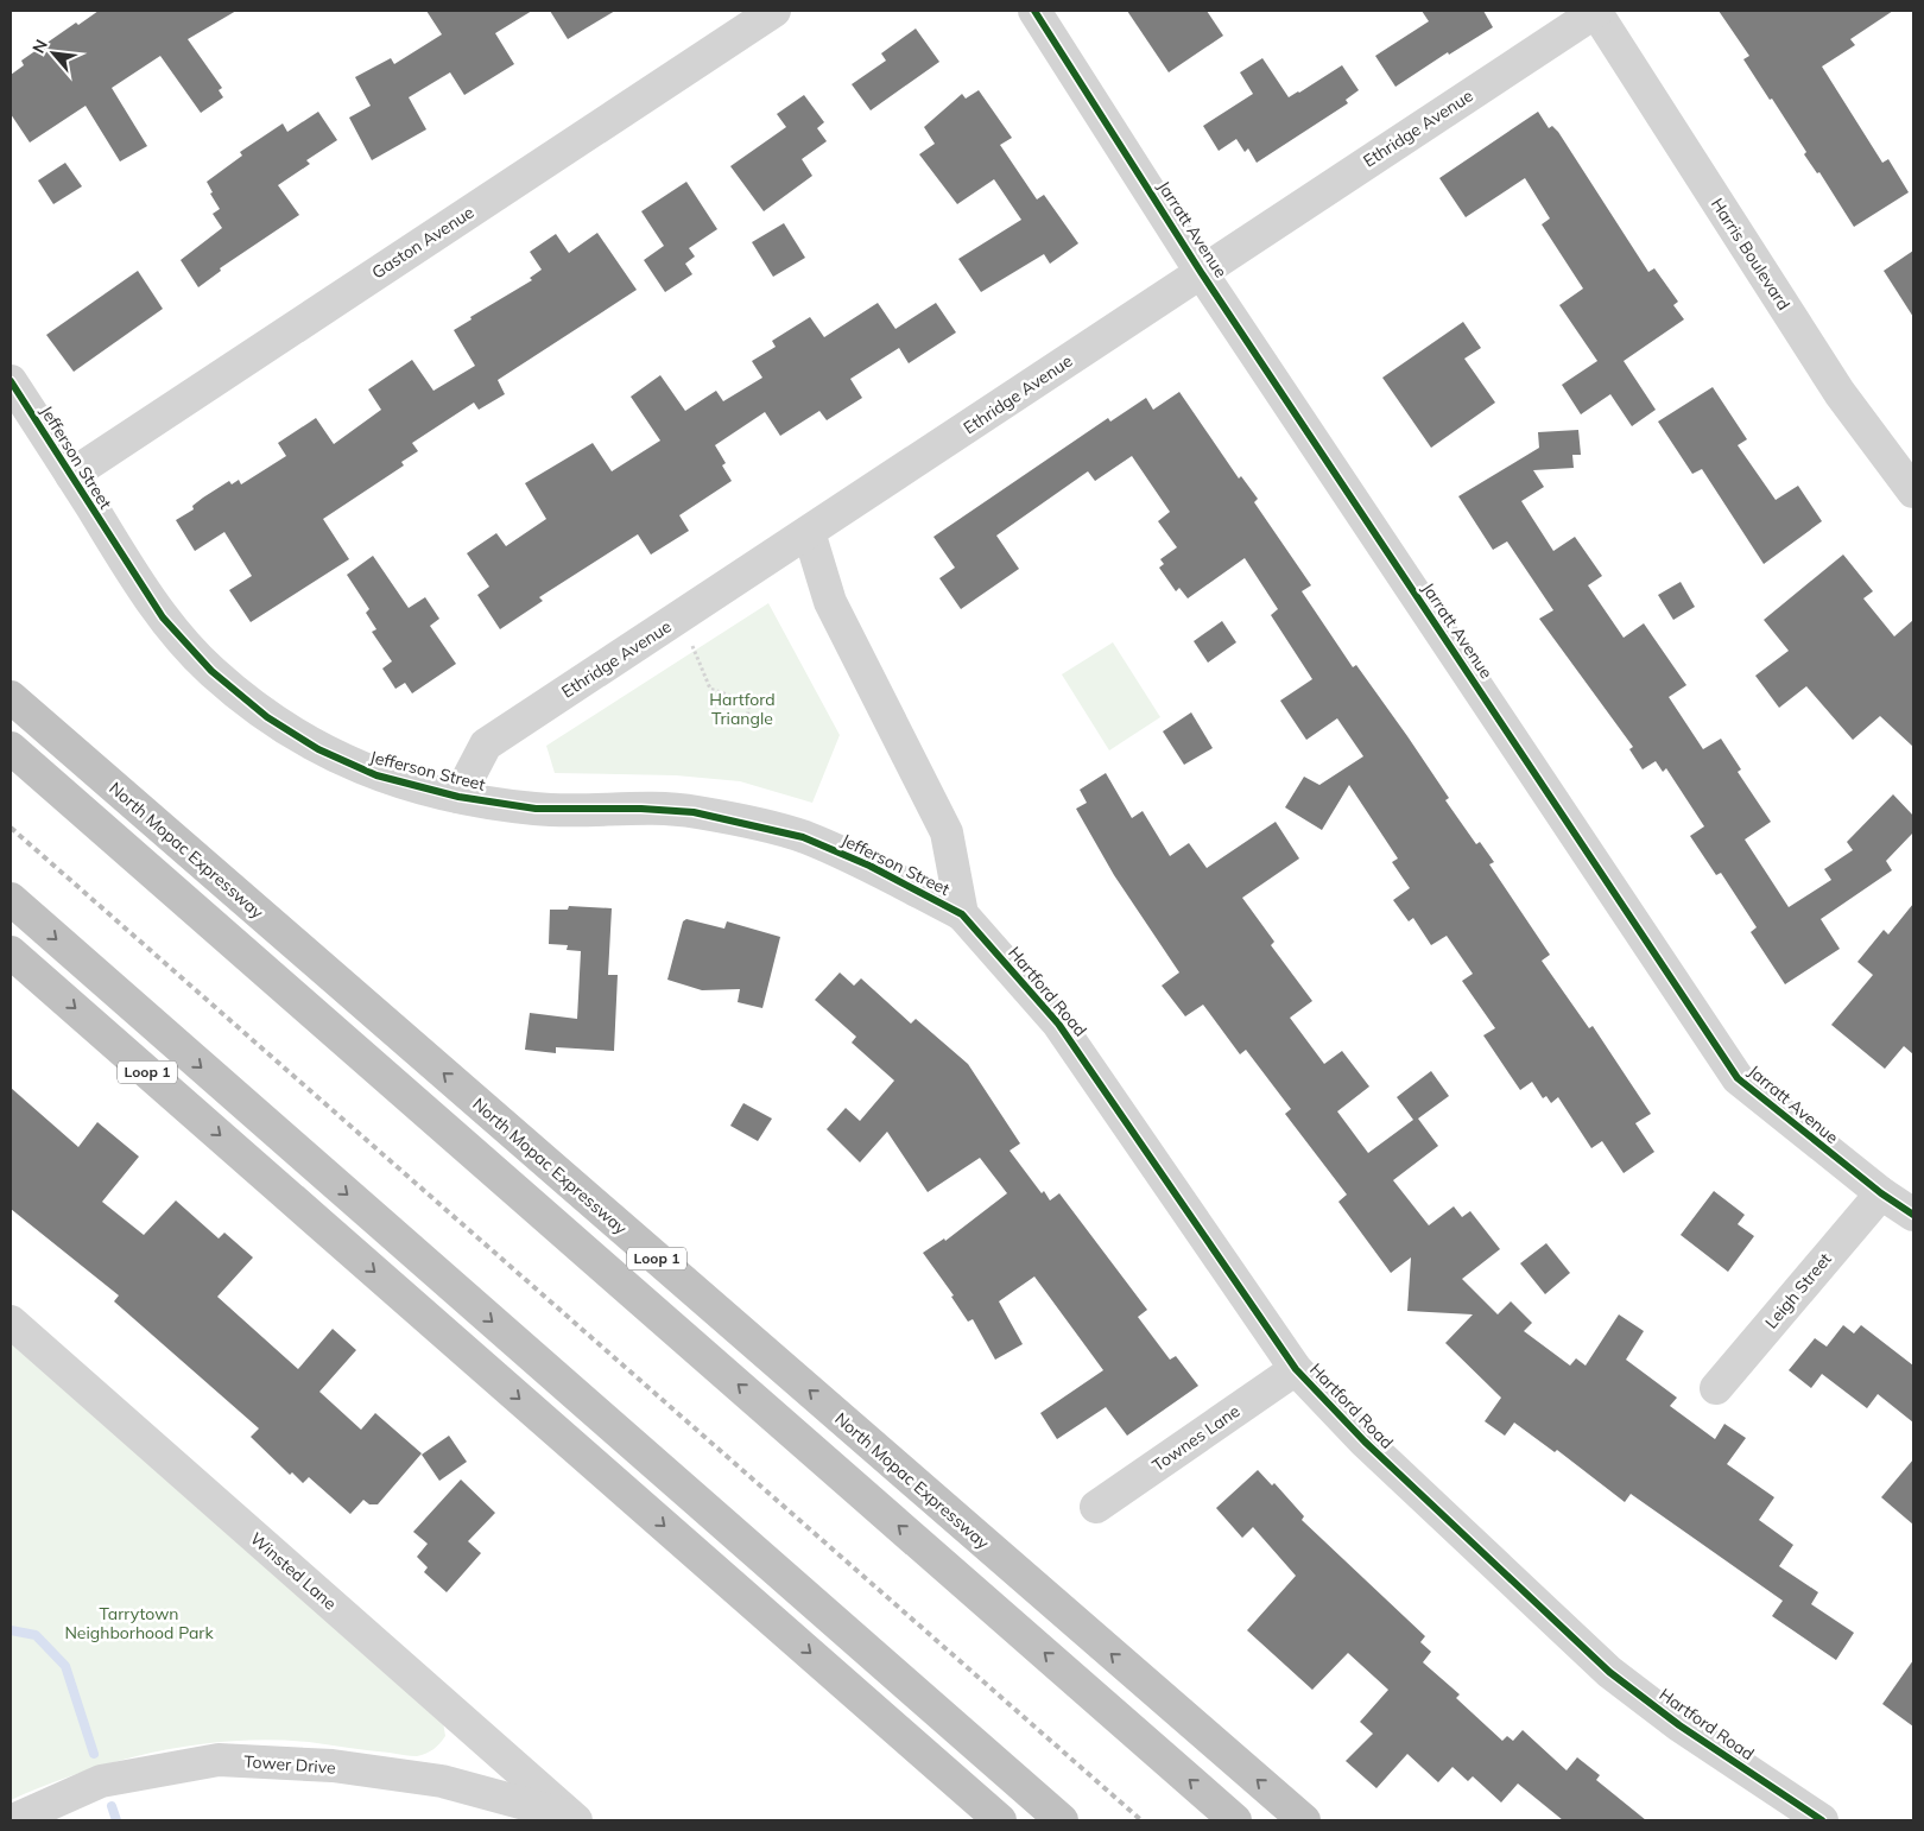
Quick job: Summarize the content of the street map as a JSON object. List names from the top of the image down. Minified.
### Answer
{"streets":{"highway":["North Mopac Expressway","Loop 1"],"street":["Ethridge Avenue","Jarratt Avenue","Gaston Avenue","Harris Boulevard","Jefferson Street","Hartford Road","Leigh Street","Townes Lane","Winsted Lane","Tower Drive"]},"crossings":[["Ethridge Avenue","Jarratt Avenue"],["Ethridge Avenue","Harris Boulevard"],["Ethridge Avenue","Jefferson Street"],["Ethridge Avenue","Hartford Road"],["Jarratt Avenue","Leigh Street"],["Gaston Avenue","Jefferson Street"],["Jefferson Street","Hartford Road"],["Hartford Road","Townes Lane"],["Winsted Lane","Tower Drive"]],"parks":["Hartford Triangle","Tarrytown Neighborhood Park"],"north":"top left"}
